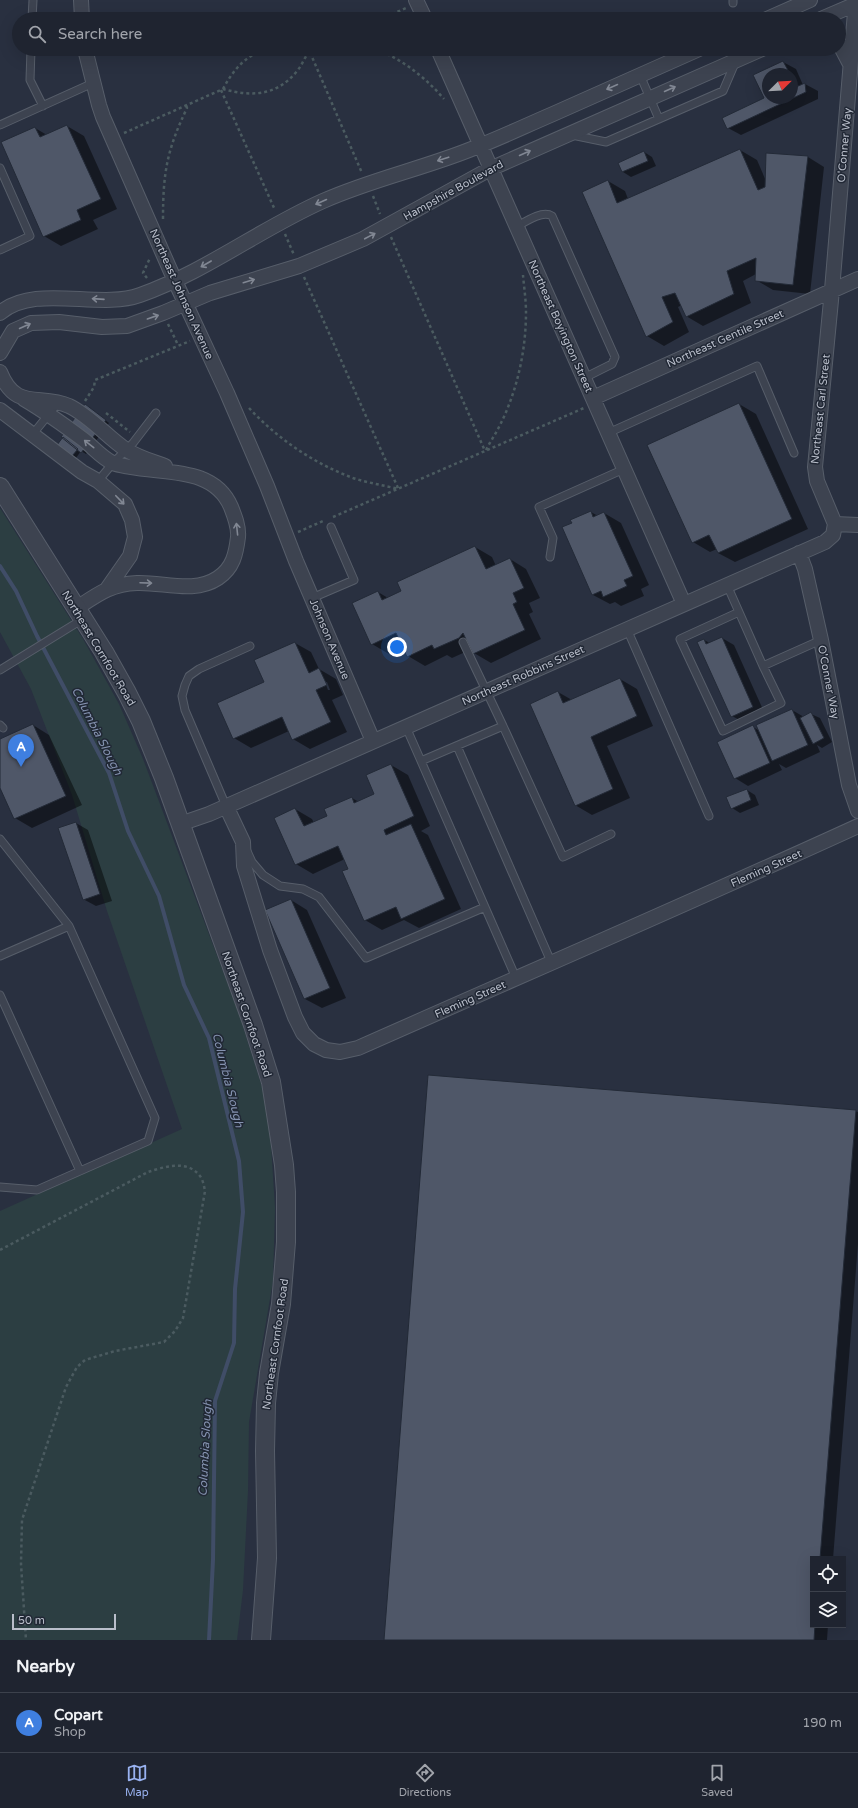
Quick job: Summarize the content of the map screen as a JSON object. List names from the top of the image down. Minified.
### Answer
{"streets":{"street":["O'Conner Way","Hampshire Boulevard","Northeast Johnson Avenue","Northeast Boyington Street","Northeast Gentile Street","Northeast Carl Street","Johnson Avenue","Northeast Cornfoot Road","Northeast Robbins Street","Fleming Street"]},"crossings":[["O'Conner Way","Northeast Gentile Street"],["O'Conner Way","Northeast Carl Street"],["O'Conner Way","Northeast Robbins Street"],["Hampshire Boulevard","Northeast Johnson Avenue"],["Hampshire Boulevard","Northeast Boyington Street"],["Northeast Johnson Avenue","Johnson Avenue"],["Northeast Boyington Street","Northeast Gentile Street"],["Northeast Boyington Street","Northeast Robbins Street"],["Northeast Gentile Street","Northeast Carl Street"],["Northeast Carl Street","Northeast Robbins Street"],["Johnson Avenue","Northeast Robbins Street"],["Northeast Cornfoot Road","Northeast Robbins Street"],["Northeast Robbins Street","Fleming Street"]],"water":["Columbia Slough"],"scale_bar":"50 m","north":"top right","page":{"search":"Search here","pins":"A","scale":"50 m","heading":"Nearby","list":[{"mark":"A","name":"Copart","note":"Shop","value":"190 m"}],"nav":["Map","Directions","Saved"]}}
